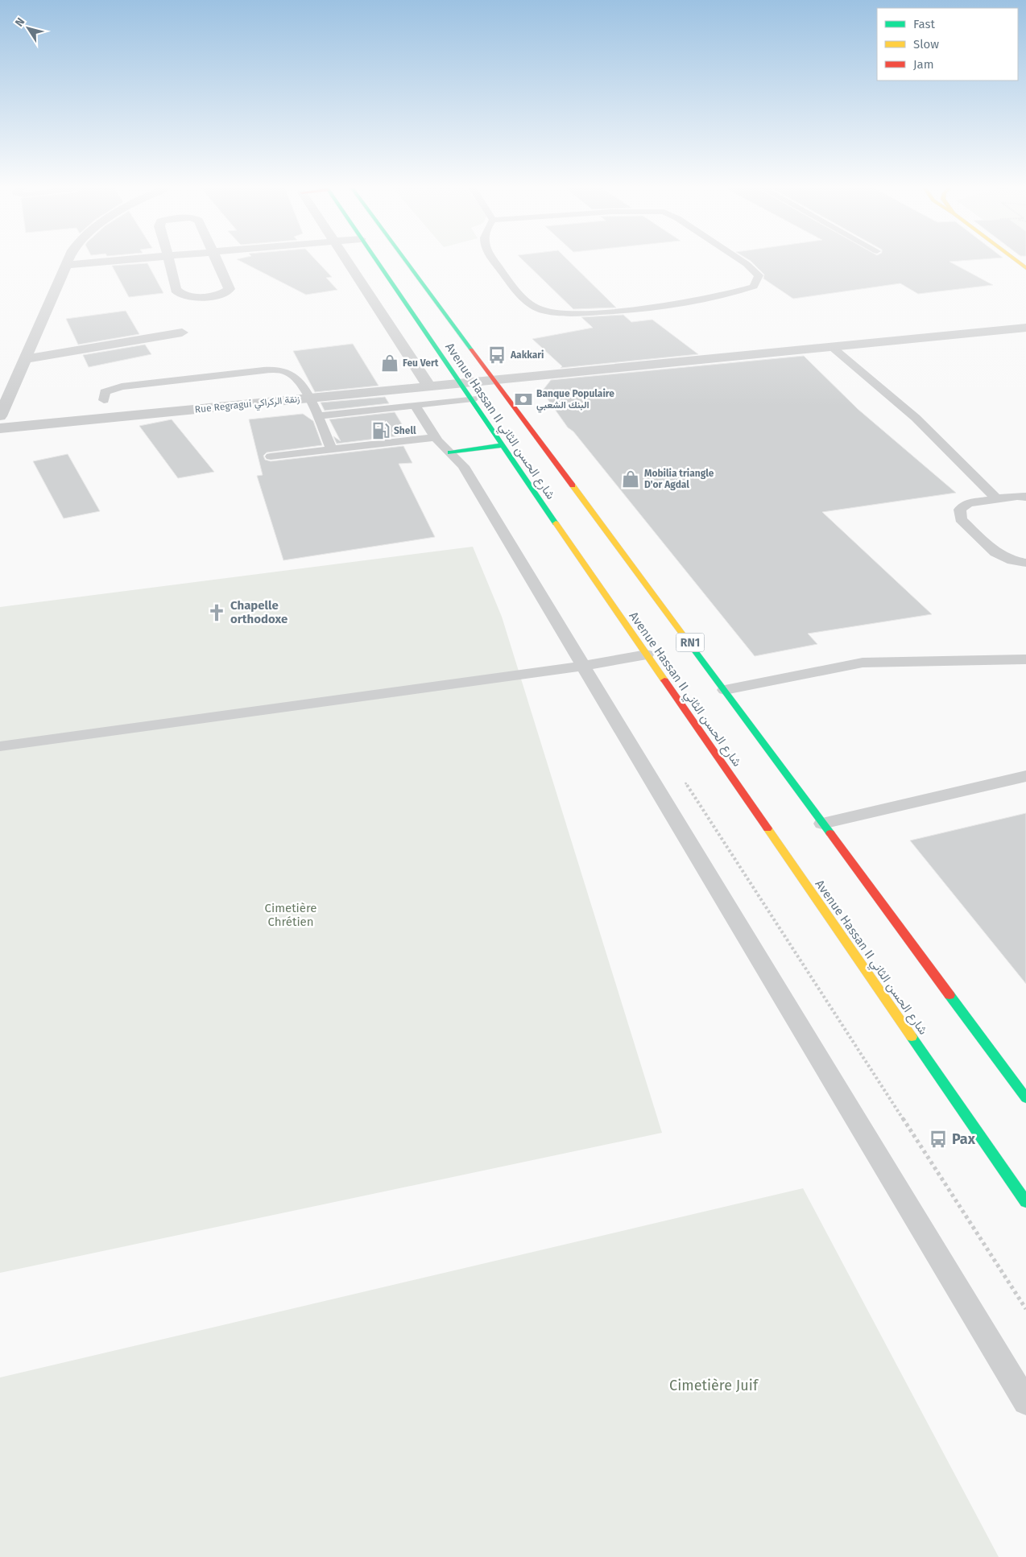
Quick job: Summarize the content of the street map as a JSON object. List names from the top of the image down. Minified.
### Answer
{"streets":{"main road":["Avenue Hassan II شارع الحسن الثاني","RN1"],"street":["Rue Regragui زنقة الركراكي"]},"crossings":[["Rue Regragui زنقة الركراكي","Avenue Hassan II شارع الحسن الثاني"]],"parks":["Cimetière Chrétien","Cimetière Juif"],"places":{"bus stop":["Aakkari","Pax"],"shop":["Feu Vert","Mobilia triangle D'or Agdal"],"bank":["Banque Populaire البنك الشعبي"],"fuel station":["Shell"],"church":["Chapelle orthodoxe"]},"legend":["Fast","Slow","Jam"],"north":"top left"}
